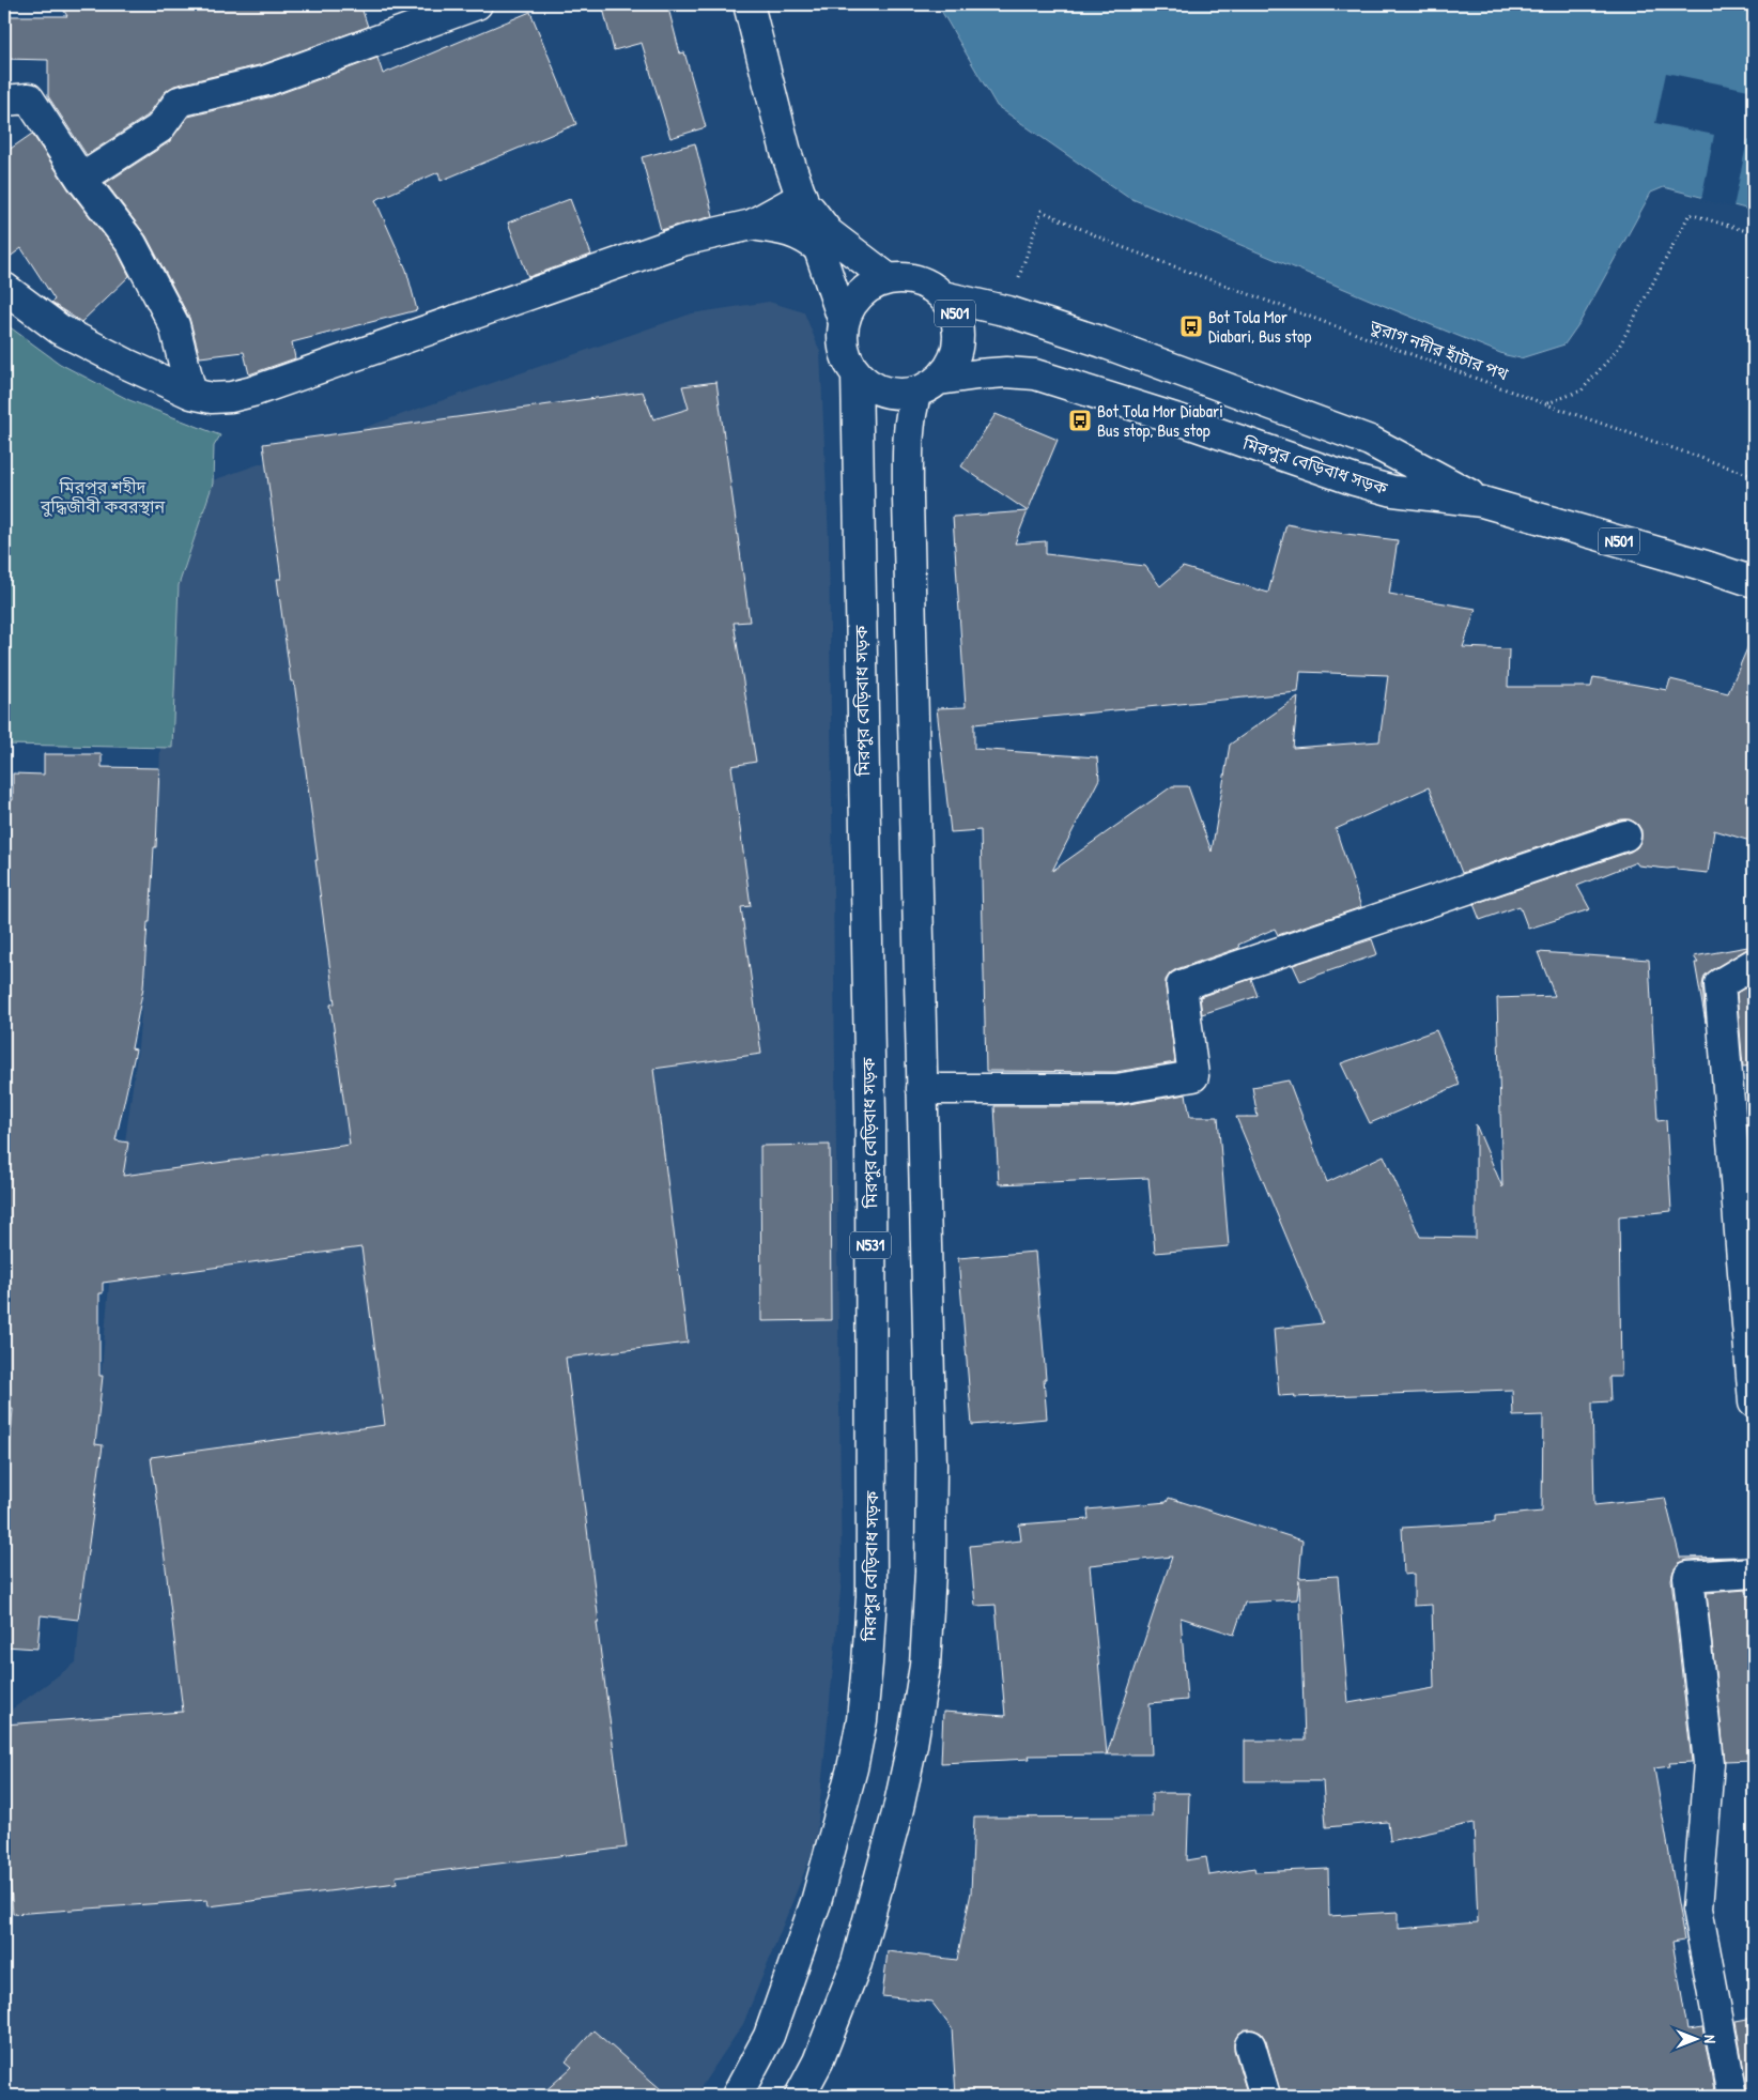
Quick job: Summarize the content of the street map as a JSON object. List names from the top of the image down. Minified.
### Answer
{"streets":{"main road":["N501","মিরপুর বেড়িবাধ সড়ক","N531"],"path":["তুরাগ নদীর হাঁটার পথ"]},"crossings":[["N501","তুরাগ নদীর হাঁটার পথ"],["N501","মিরপুর বেড়িবাধ সড়ক"]],"parks":["মিরপুর শহীদ বুদ্ধিজীবী কবরস্থান"],"places":{"bus stop":["Bot Tola Mor Diabari, Bus stop","Bot Tola Mor Diabari Bus stop, Bus stop"]},"north":"right"}
